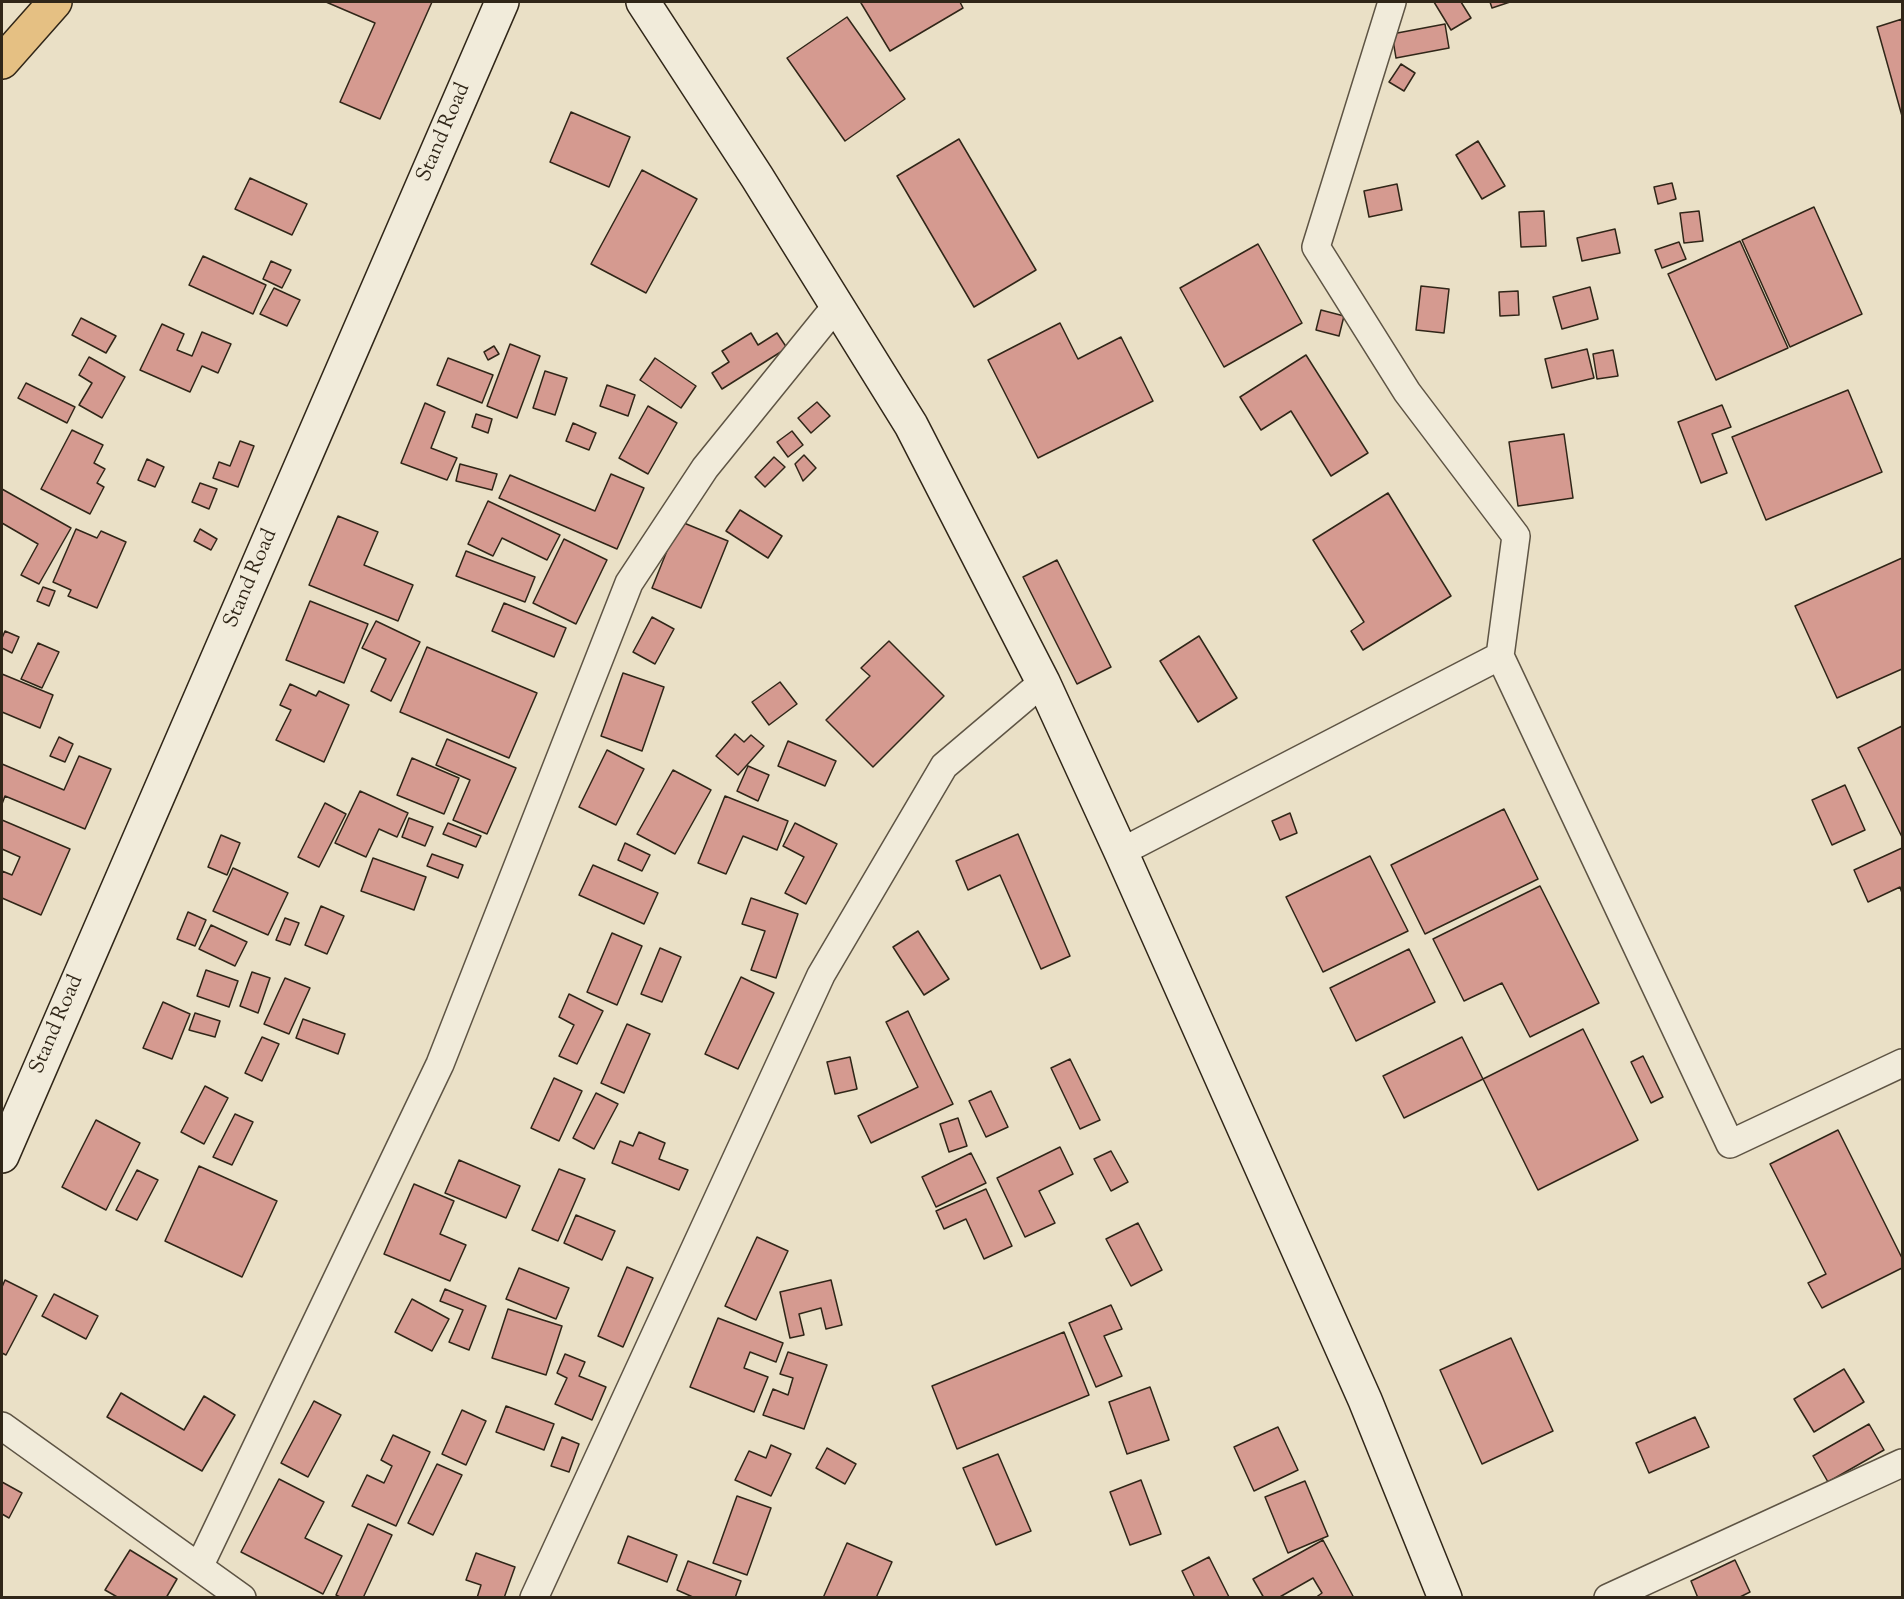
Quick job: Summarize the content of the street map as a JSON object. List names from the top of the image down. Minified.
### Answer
{"streets":{"main road":["Stand Road"]}}
